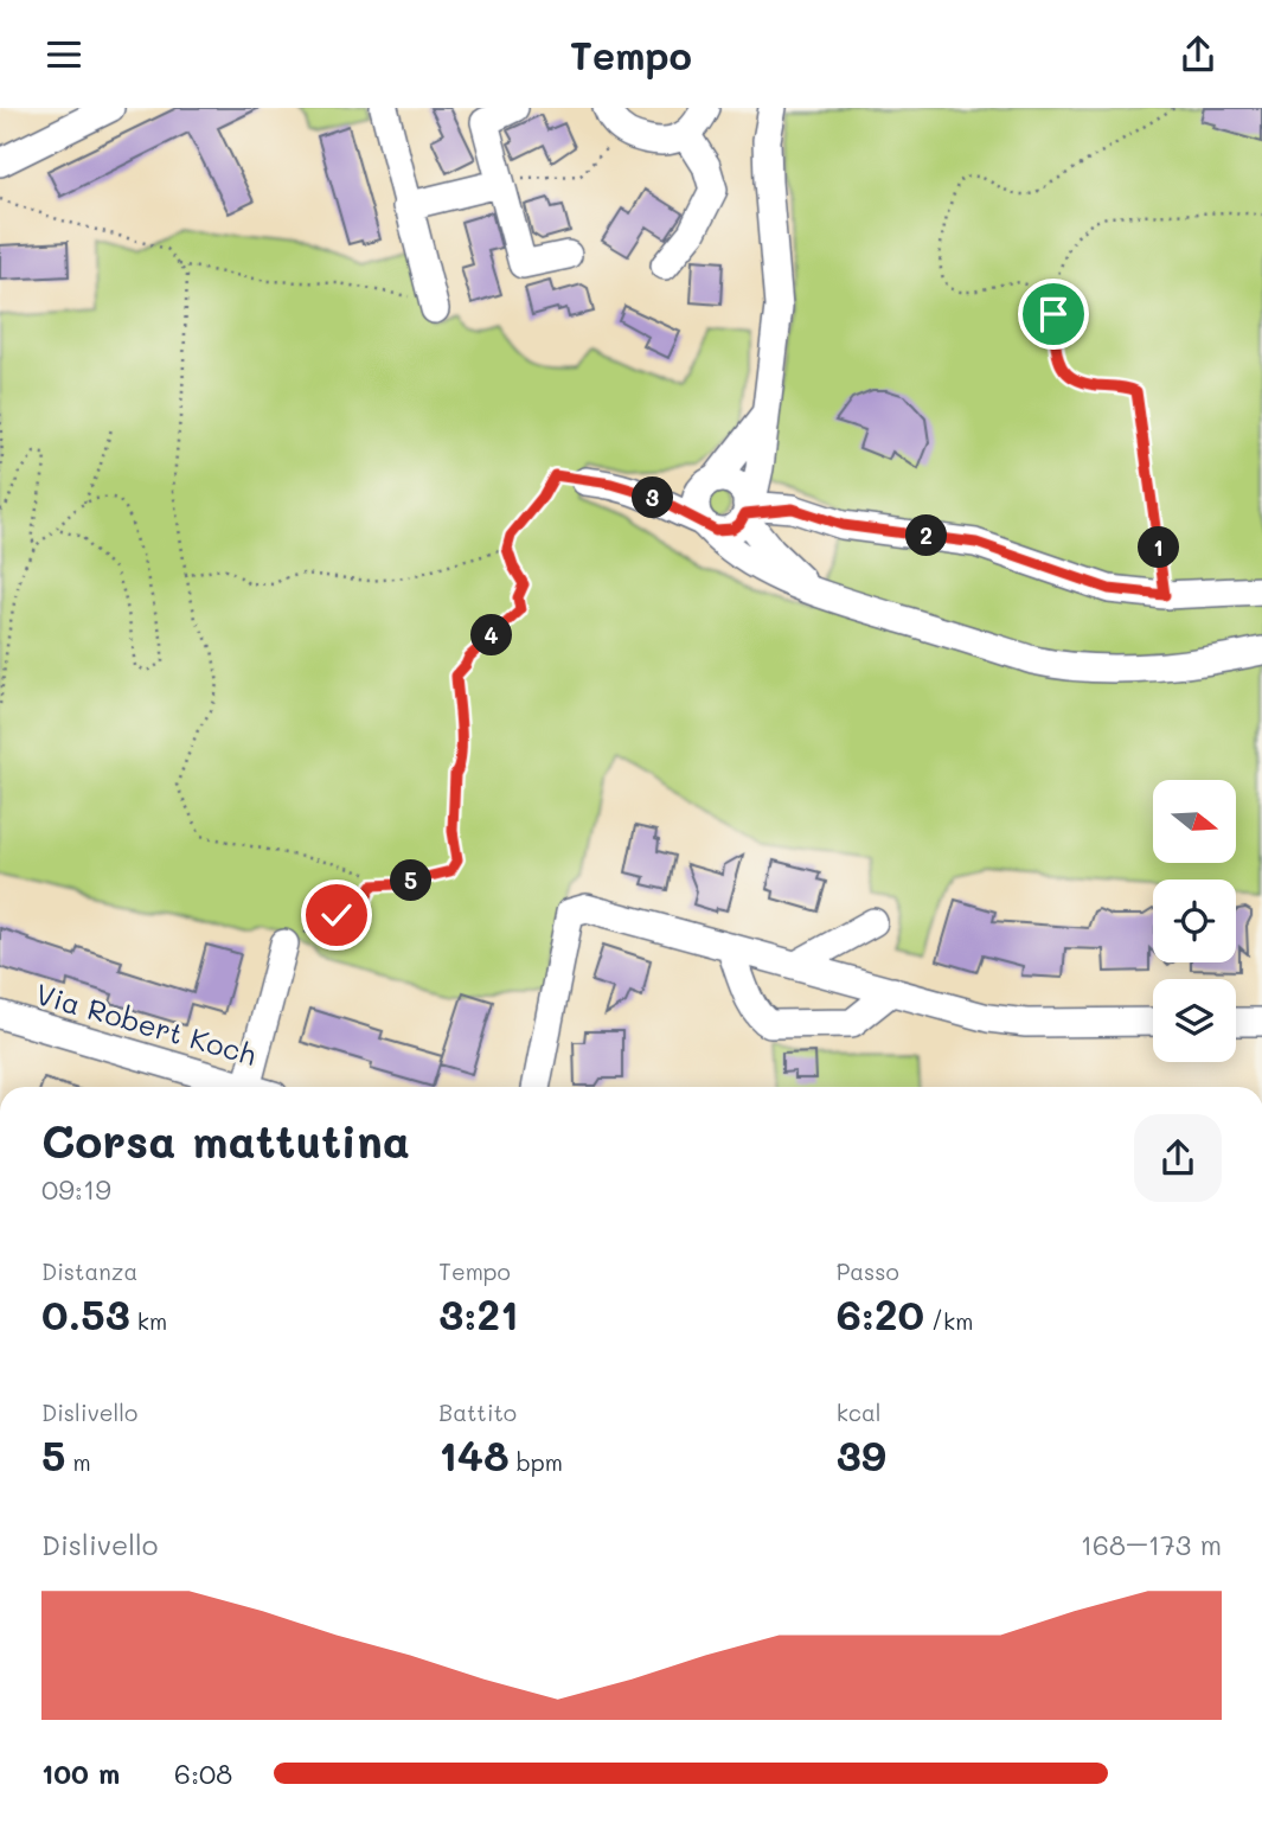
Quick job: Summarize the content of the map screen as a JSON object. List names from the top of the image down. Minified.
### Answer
{"streets":{"street":["Via Robert Koch"]},"north":"right","page":{"header":"Tempo","pins":["3","2","1","4","5"],"heading":["Corsa mattutina","09:19"],"stats":[["Distanza","0.53 km"],["Tempo","3:21"],["Passo","6:20 /km"],["Dislivello","5 m"],["Battito","148 bpm"],["kcal","39"]],"chart":["Dislivello","168–173 m"],"list":[{"name":"100 m","note":"6:08"}]}}
